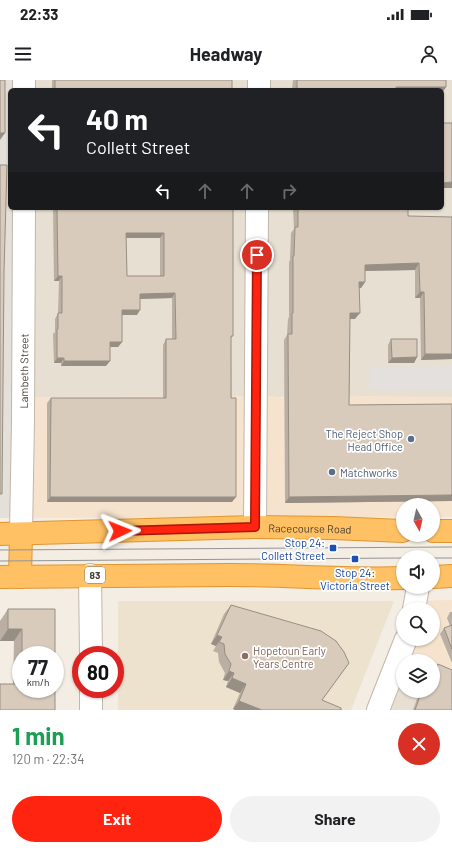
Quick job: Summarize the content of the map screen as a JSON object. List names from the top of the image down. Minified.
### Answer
{"streets":{"highway":["Racecourse Road","83"],"street":["Lambeth Street"]},"crossings":[["Lambeth Street","Racecourse Road"]],"places":{"other":["The Reject Shop Head Office","Matchworks","Hopetoun Early Years Centre"],"transit":["Stop 24: Collett Street","Stop 24: Victoria Street"]},"north":"bottom","page":{"status":"22:33","header":"Headway","turn":["40 m","Collett Street"],"speed":"77 km/h","limit":"80","heading":["1 min","120 m · 22:34"],"buttons":["Exit","Share"]}}
